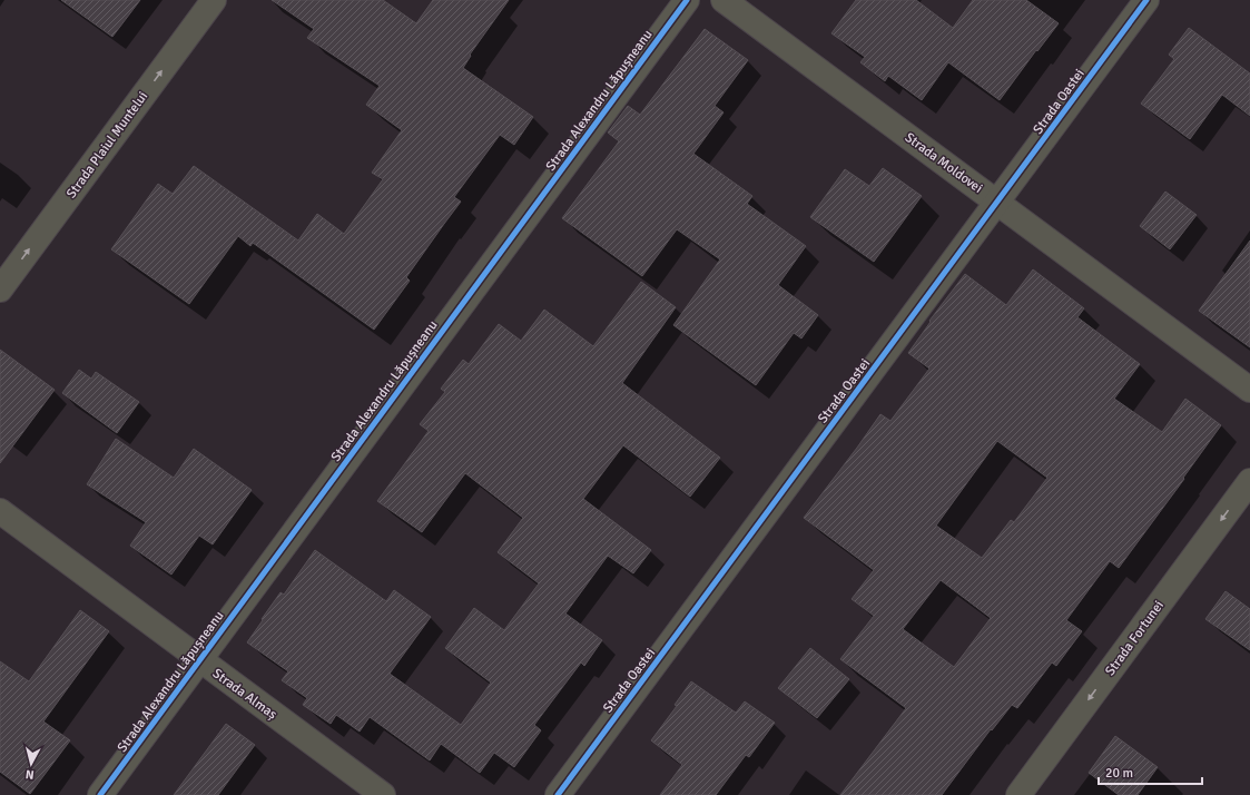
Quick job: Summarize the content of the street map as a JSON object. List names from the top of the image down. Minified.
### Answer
{"streets":{"street":["Strada Alexandru Lăpușneanu","Strada Oastei","Strada Plaiul Muntelui","Strada Moldovei","Strada Fortunei","Strada Almaș"]},"crossings":[["Strada Alexandru Lăpușneanu","Strada Almaș"],["Strada Oastei","Strada Moldovei"]],"one_way":["Strada Plaiul Muntelui","Strada Fortunei"],"scale_bar":"20 m","north":"bottom"}
